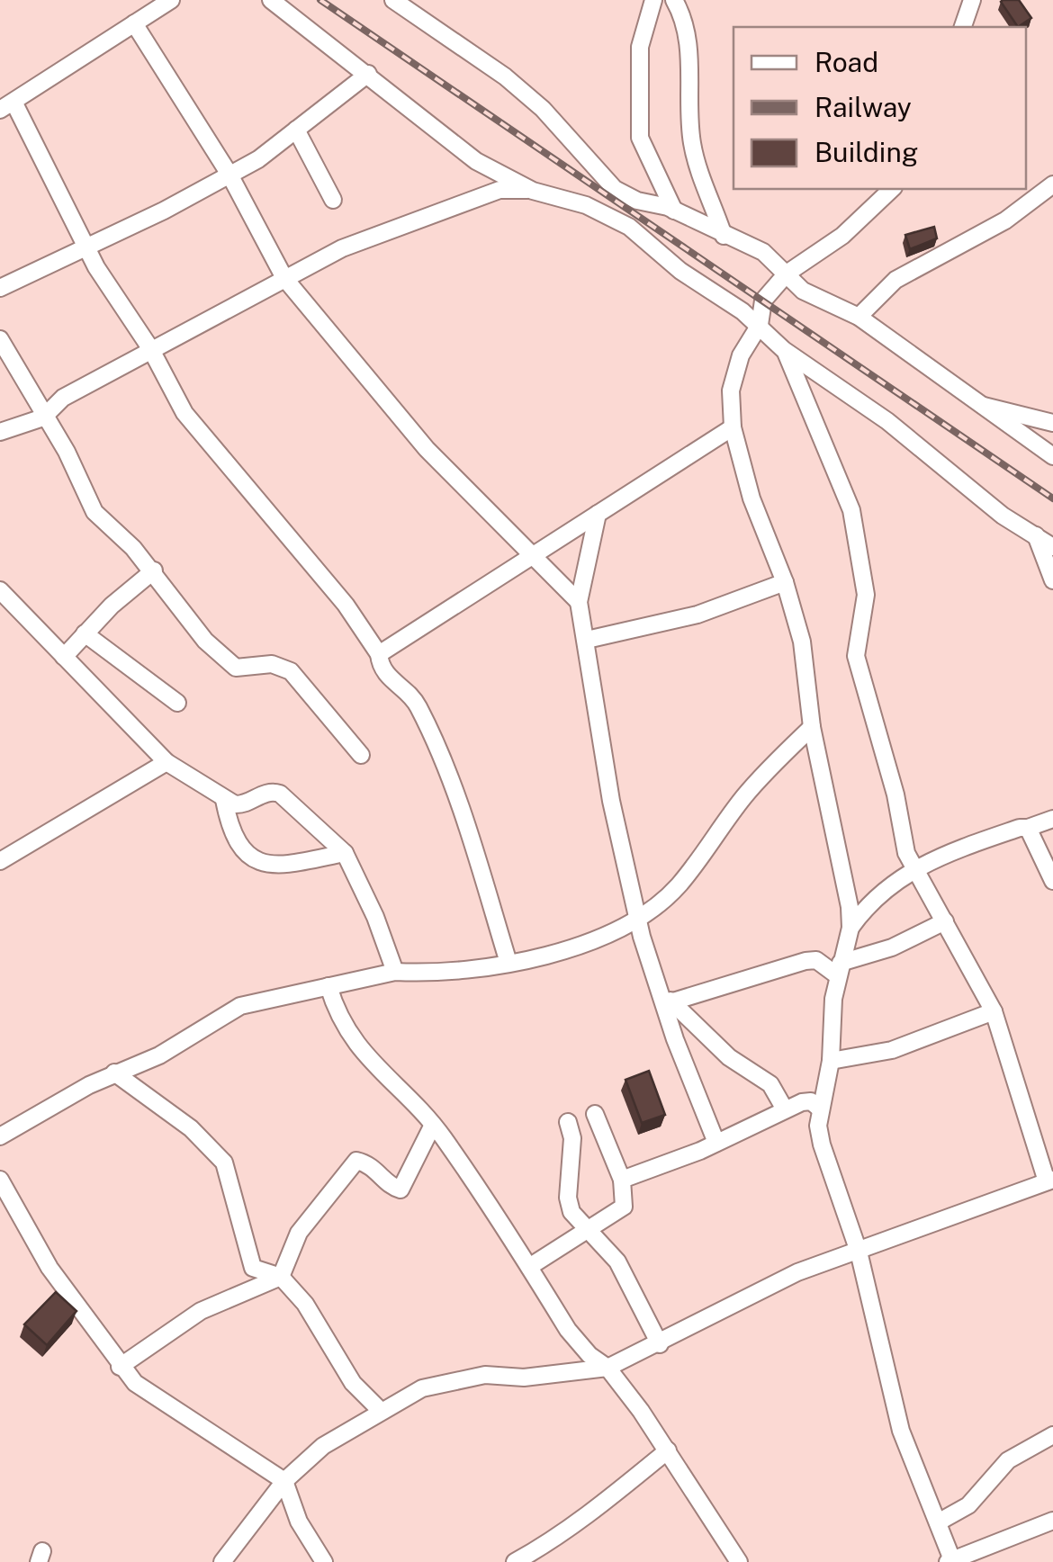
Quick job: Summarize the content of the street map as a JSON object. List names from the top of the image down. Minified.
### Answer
{"legend":["Road","Railway","Building"]}
